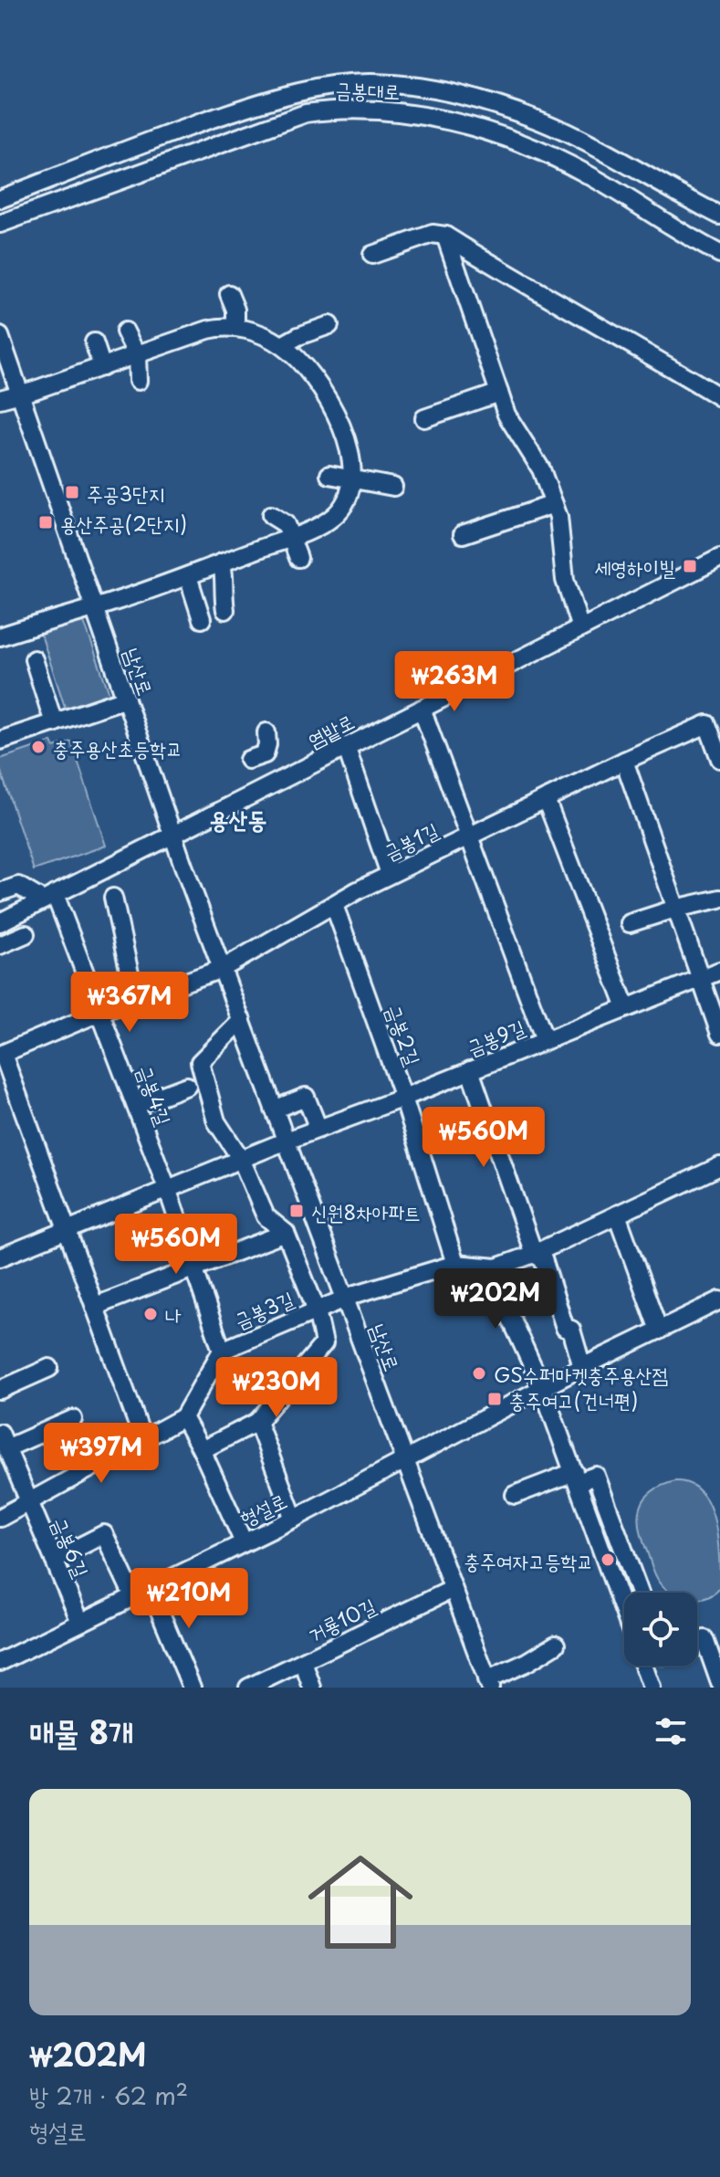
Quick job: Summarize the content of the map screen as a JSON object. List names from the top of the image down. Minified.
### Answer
{"streets":{"street":["금봉대로","남산로","염밭로","금봉1길","금봉2길","금봉9길","금봉4길","금봉3길","형설로","금봉6길","거룡10길"]},"crossings":[["남산로","염밭로"],["남산로","금봉1길"],["남산로","금봉9길"],["남산로","금봉3길"],["남산로","형설로"],["남산로","거룡10길"],["염밭로","금봉4길"],["금봉1길","금봉2길"],["금봉1길","금봉4길"],["금봉2길","금봉9길"],["금봉4길","금봉3길"],["형설로","금봉6길"]],"districts":["용산동"],"places":{"transit":["주공3단지","용산주공(2단지)","세영하이빌","신원8차아파트","충주여고(건너편)"],"other":["충주용산초등학교","나","GS수퍼마켓충주용산점","충주여자고등학교"]},"page":{"price":["₩263M","₩367M","₩560M","₩560M","₩202M","₩230M","₩397M","₩210M"],"heading":"매물 8개","list":[{"name":"₩202M","note":"방 2개 · 62 m² · 형설로"}]}}
